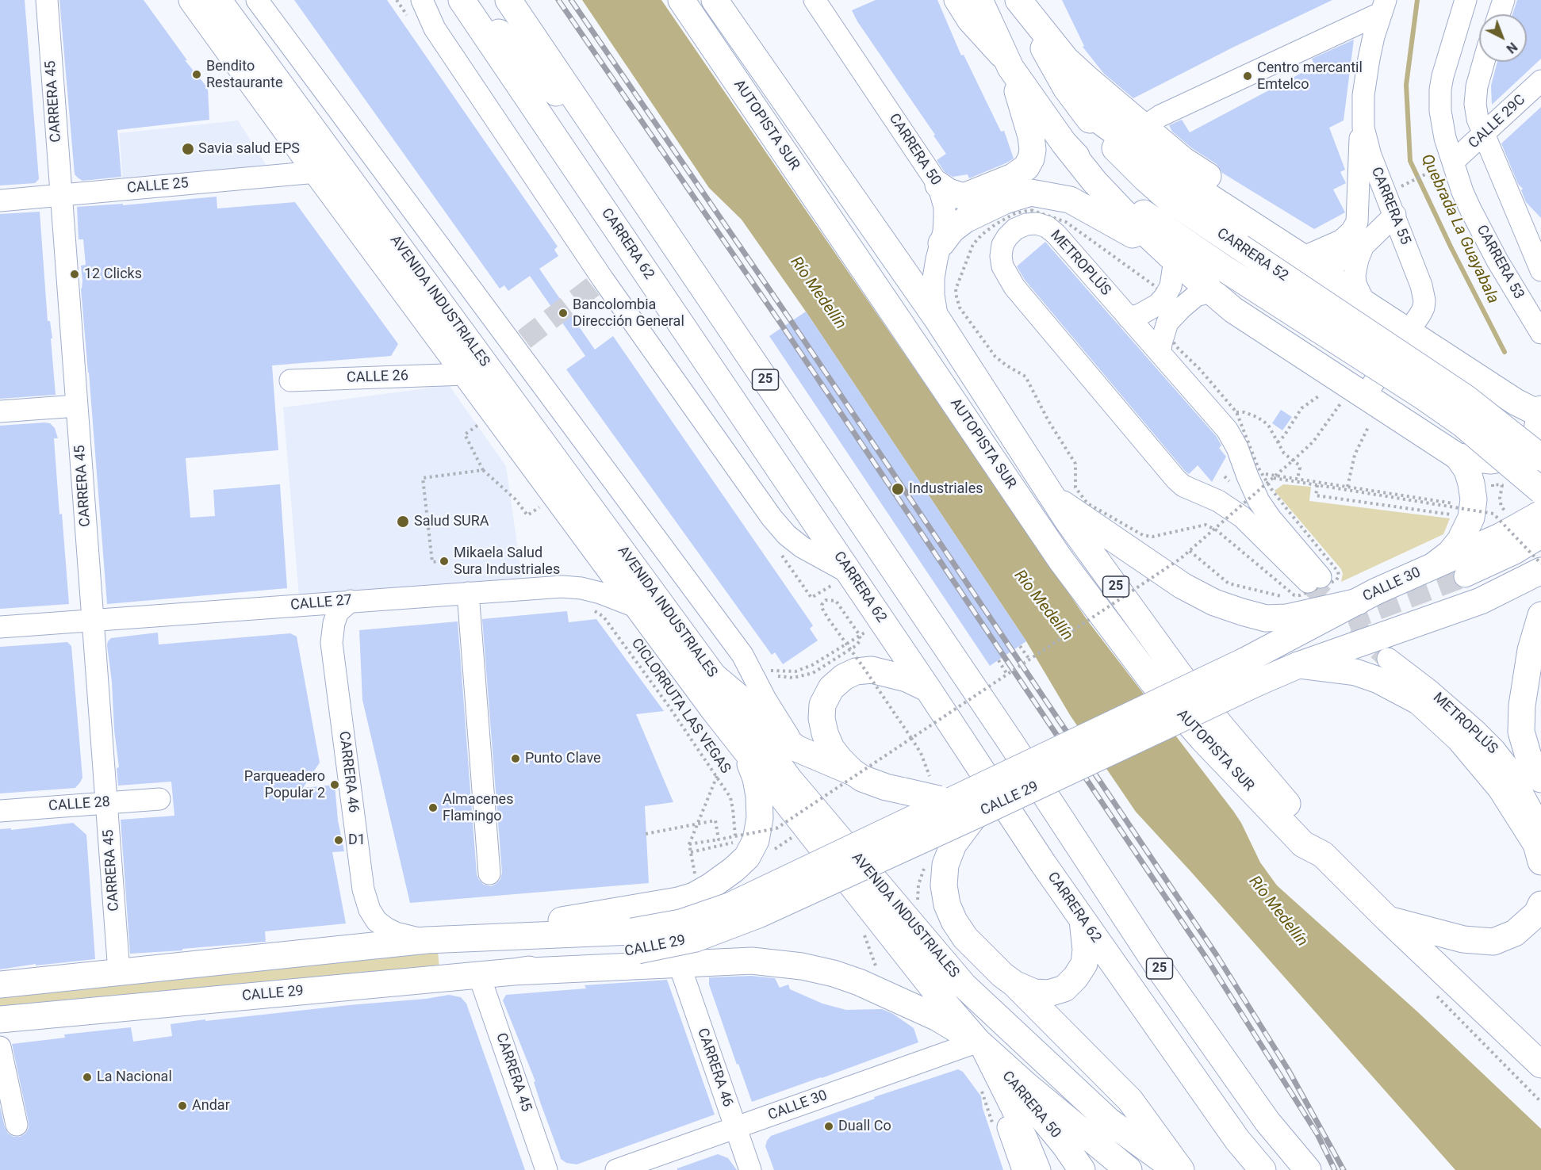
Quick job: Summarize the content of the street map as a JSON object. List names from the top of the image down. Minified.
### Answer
{"streets":{"main road":["AUTOPISTA SUR","CARRERA 50","CARRERA 62","CARRERA 52","AVENIDA INDUSTRIALES","25","CALLE 30","CALLE 29"],"street":["CARRERA 45","CALLE 29C","CALLE 25","CARRERA 55","CARRERA 53","METROPLÚS","CALLE 26","CALLE 27","CARRERA 46","CALLE 28"],"path":["CICLORRUTA LAS VEGAS"]},"crossings":[["CARRERA 45","CALLE 25"],["CARRERA 45","CALLE 27"],["CARRERA 45","CALLE 29"],["CARRERA 45","CALLE 28"],["CALLE 29C","CARRERA 53"],["AUTOPISTA SUR","CARRERA 50"],["CARRERA 50","AVENIDA INDUSTRIALES"],["CARRERA 50","CALLE 30"],["CALLE 25","AVENIDA INDUSTRIALES"],["AVENIDA INDUSTRIALES","CALLE 26"],["AVENIDA INDUSTRIALES","CALLE 30"],["AVENIDA INDUSTRIALES","CALLE 27"],["CALLE 30","CARRERA 46"],["CALLE 30","CALLE 29"],["CALLE 27","CARRERA 46"],["CARRERA 46","CALLE 29"]],"water":["Quebrada La Guayabala","Río Medellín"],"places":["Bendito Restaurante","Centro mercantil Emtelco","Savia salud EPS","12 Clicks","Bancolombia Dirección General","Industriales","Salud SURA","Mikaela Salud Sura Industriales","Punto Clave","Parqueadero Popular 2","Almacenes Flamingo","D1","La Nacional","Andar","Duall Co"],"north":"bottom right"}
